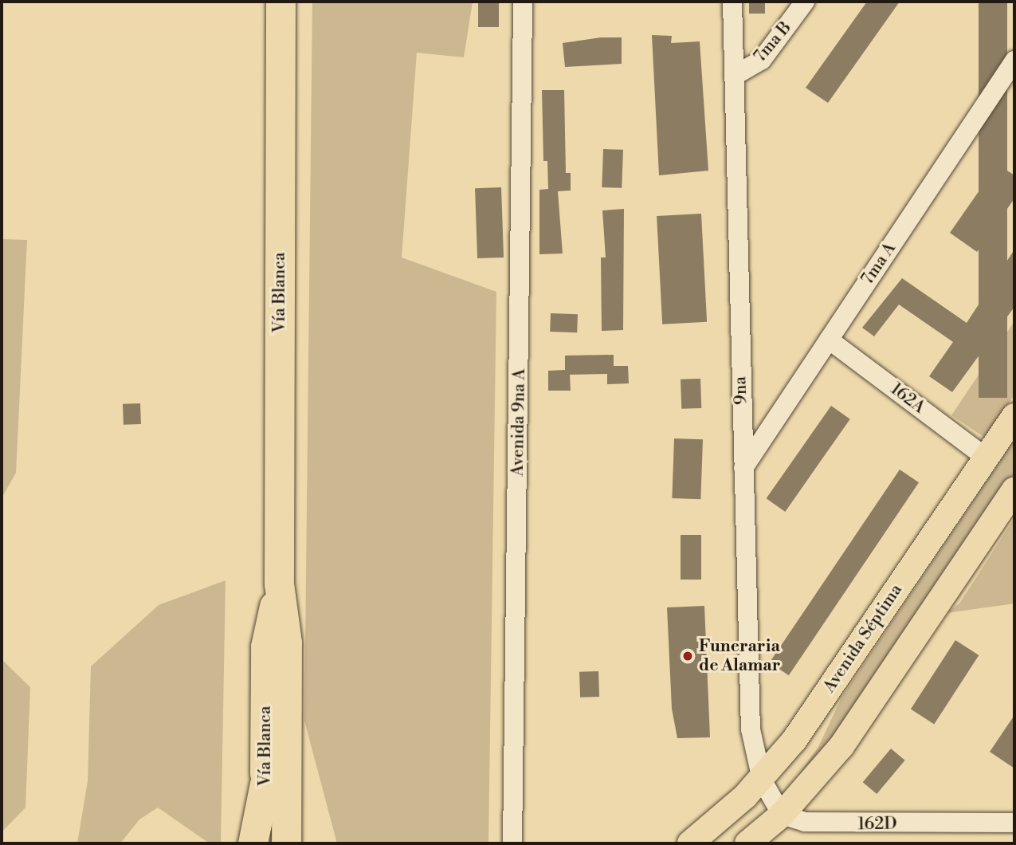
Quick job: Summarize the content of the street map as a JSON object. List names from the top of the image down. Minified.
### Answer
{"streets":{"highway":["Vía Blanca"],"main road":["Avenida Séptima"],"street":["7ma B","7ma A","9na","162A","Avenida 9na A","162D"]},"crossings":[["7ma B","9na"],["7ma A","9na"],["7ma A","162A"],["9na","Avenida Séptima"],["162A","Avenida Séptima"]],"places":["Funeraria de Alamar"]}
